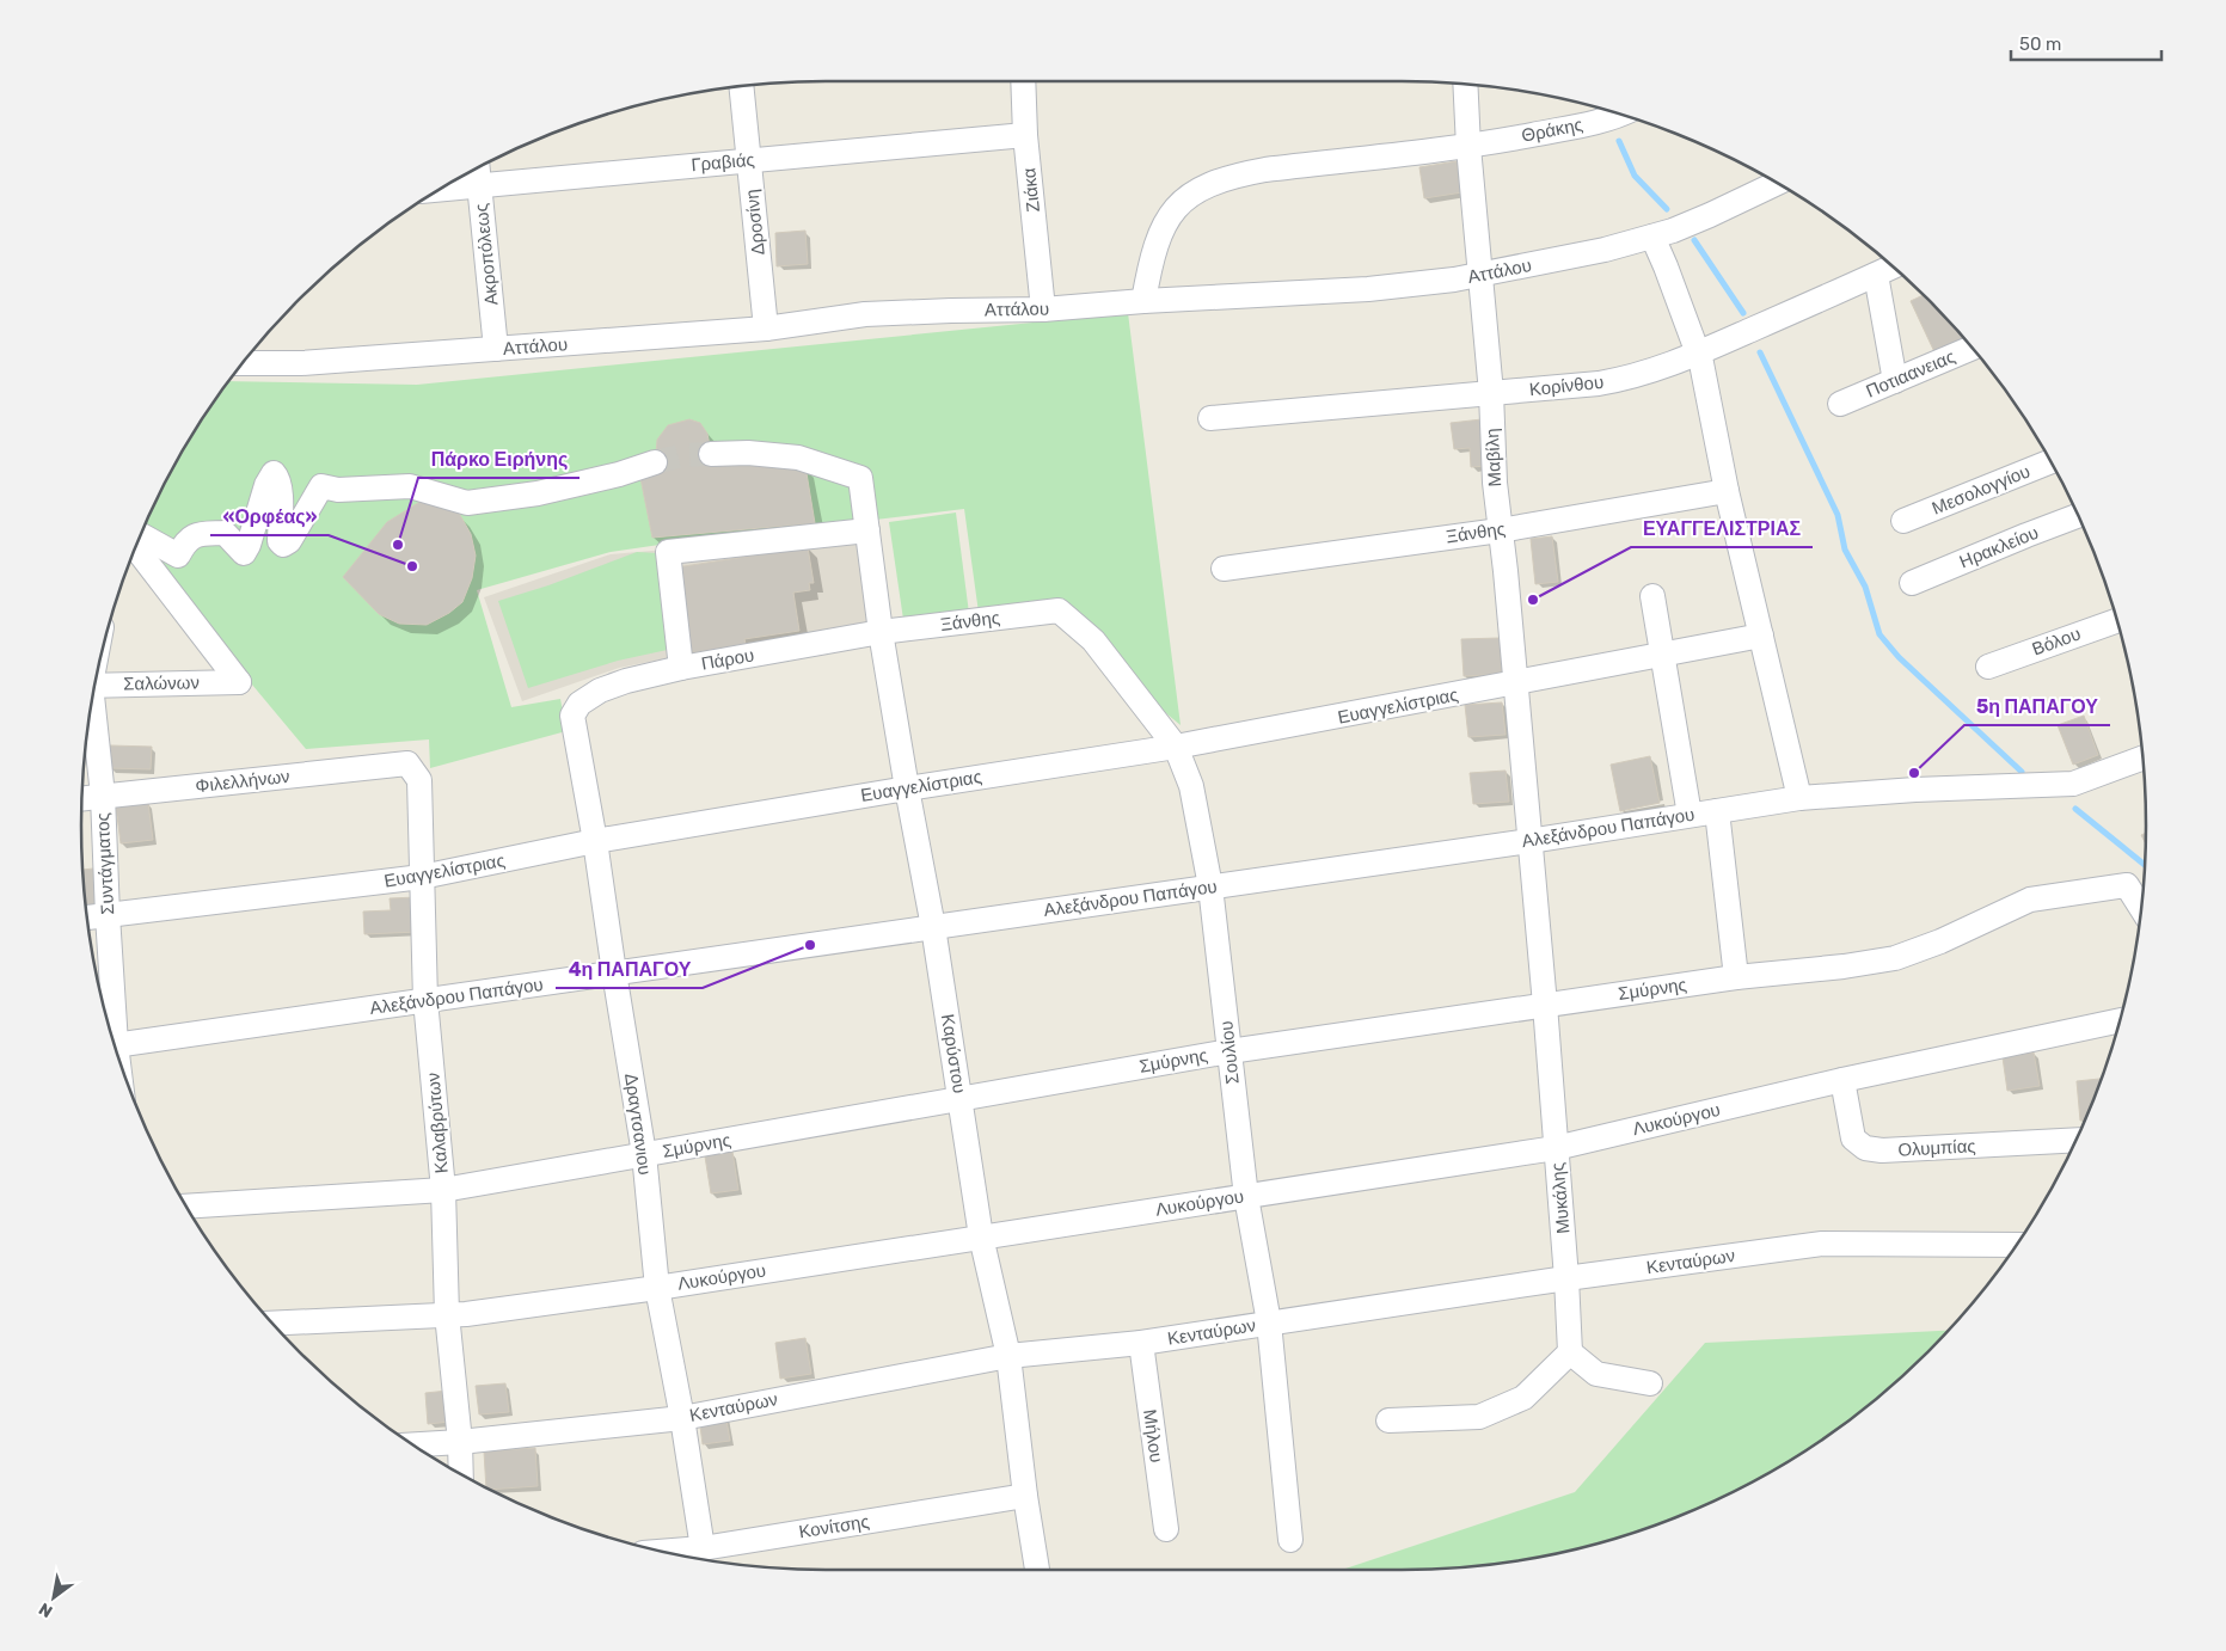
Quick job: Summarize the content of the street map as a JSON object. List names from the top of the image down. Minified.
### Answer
{"streets":{"street":["Θράκης","Γραβιάς","Ζιάκα","Δροσίνη","Ακροπόλεως","Αττάλου","Ποτιαανειας","Κορίνθου","Μαβίλη","Μεσολογγίου","Ξάνθης","Ηρακλείου","Βόλου","Πάρου","Σαλώνων","Ευαγγελίστριας","Φιλελλήνων","Αλεξάνδρου Παπάγου","Συντάγματος","Σμύρνης","Σουλίου","Καρύστου","Λυκούργου","Καλαβρύτων","Δραγτσανιου","Ολυμπίας","Μυκάλης","Κενταύρων","Μήλου","Κονίτσης"]},"crossings":[["Θράκης","Αττάλου"],["Θράκης","Μαβίλη"],["Γραβιάς","Ζιάκα"],["Γραβιάς","Δροσίνη"],["Γραβιάς","Ακροπόλεως"],["Ζιάκα","Αττάλου"],["Δροσίνη","Αττάλου"],["Ακροπόλεως","Αττάλου"],["Αττάλου","Μαβίλη"],["Κορίνθου","Μαβίλη"],["Μαβίλη","Ξάνθης"],["Μαβίλη","Ευαγγελίστριας"],["Μαβίλη","Αλεξάνδρου Παπάγου"],["Μαβίλη","Μυκάλης"],["Ξάνθης","Πάρου"],["Ξάνθης","Σουλίου"],["Ξάνθης","Καρύστου"],["Πάρου","Καρύστου"],["Πάρου","Δραγτσανιου"],["Ευαγγελίστριας","Συντάγματος"],["Ευαγγελίστριας","Σουλίου"],["Ευαγγελίστριας","Καρύστου"],["Ευαγγελίστριας","Καλαβρύτων"],["Ευαγγελίστριας","Δραγτσανιου"],["Φιλελλήνων","Συντάγματος"],["Φιλελλήνων","Καλαβρύτων"],["Αλεξάνδρου Παπάγου","Σουλίου"],["Αλεξάνδρου Παπάγου","Καρύστου"],["Αλεξάνδρου Παπάγου","Καλαβρύτων"],["Αλεξάνδρου Παπάγου","Δραγτσανιου"],["Αλεξάνδρου Παπάγου","Μυκάλης"],["Σμύρνης","Σουλίου"],["Σμύρνης","Καρύστου"],["Σμύρνης","Καλαβρύτων"],["Σμύρνης","Δραγτσανιου"],["Σμύρνης","Μυκάλης"],["Σουλίου","Λυκούργου"],["Σουλίου","Κενταύρων"],["Καρύστου","Λυκούργου"],["Καρύστου","Κενταύρων"],["Καρύστου","Κονίτσης"],["Λυκούργου","Καλαβρύτων"],["Λυκούργου","Δραγτσανιου"],["Λυκούργου","Ολυμπίας"],["Λυκούργου","Μυκάλης"],["Καλαβρύτων","Κενταύρων"],["Δραγτσανιου","Κενταύρων"],["Δραγτσανιου","Κονίτσης"],["Μυκάλης","Κενταύρων"],["Κενταύρων","Μήλου"]],"places":["Πάρκο Ειρήνης","«Ορφέας»","ΕΥΑΓΓΕΛΙΣΤΡΙΑΣ","5η ΠΑΠΑΓΟΥ","4η ΠΑΠΑΓΟΥ"],"scale_bar":"50 m","north":"bottom left"}
